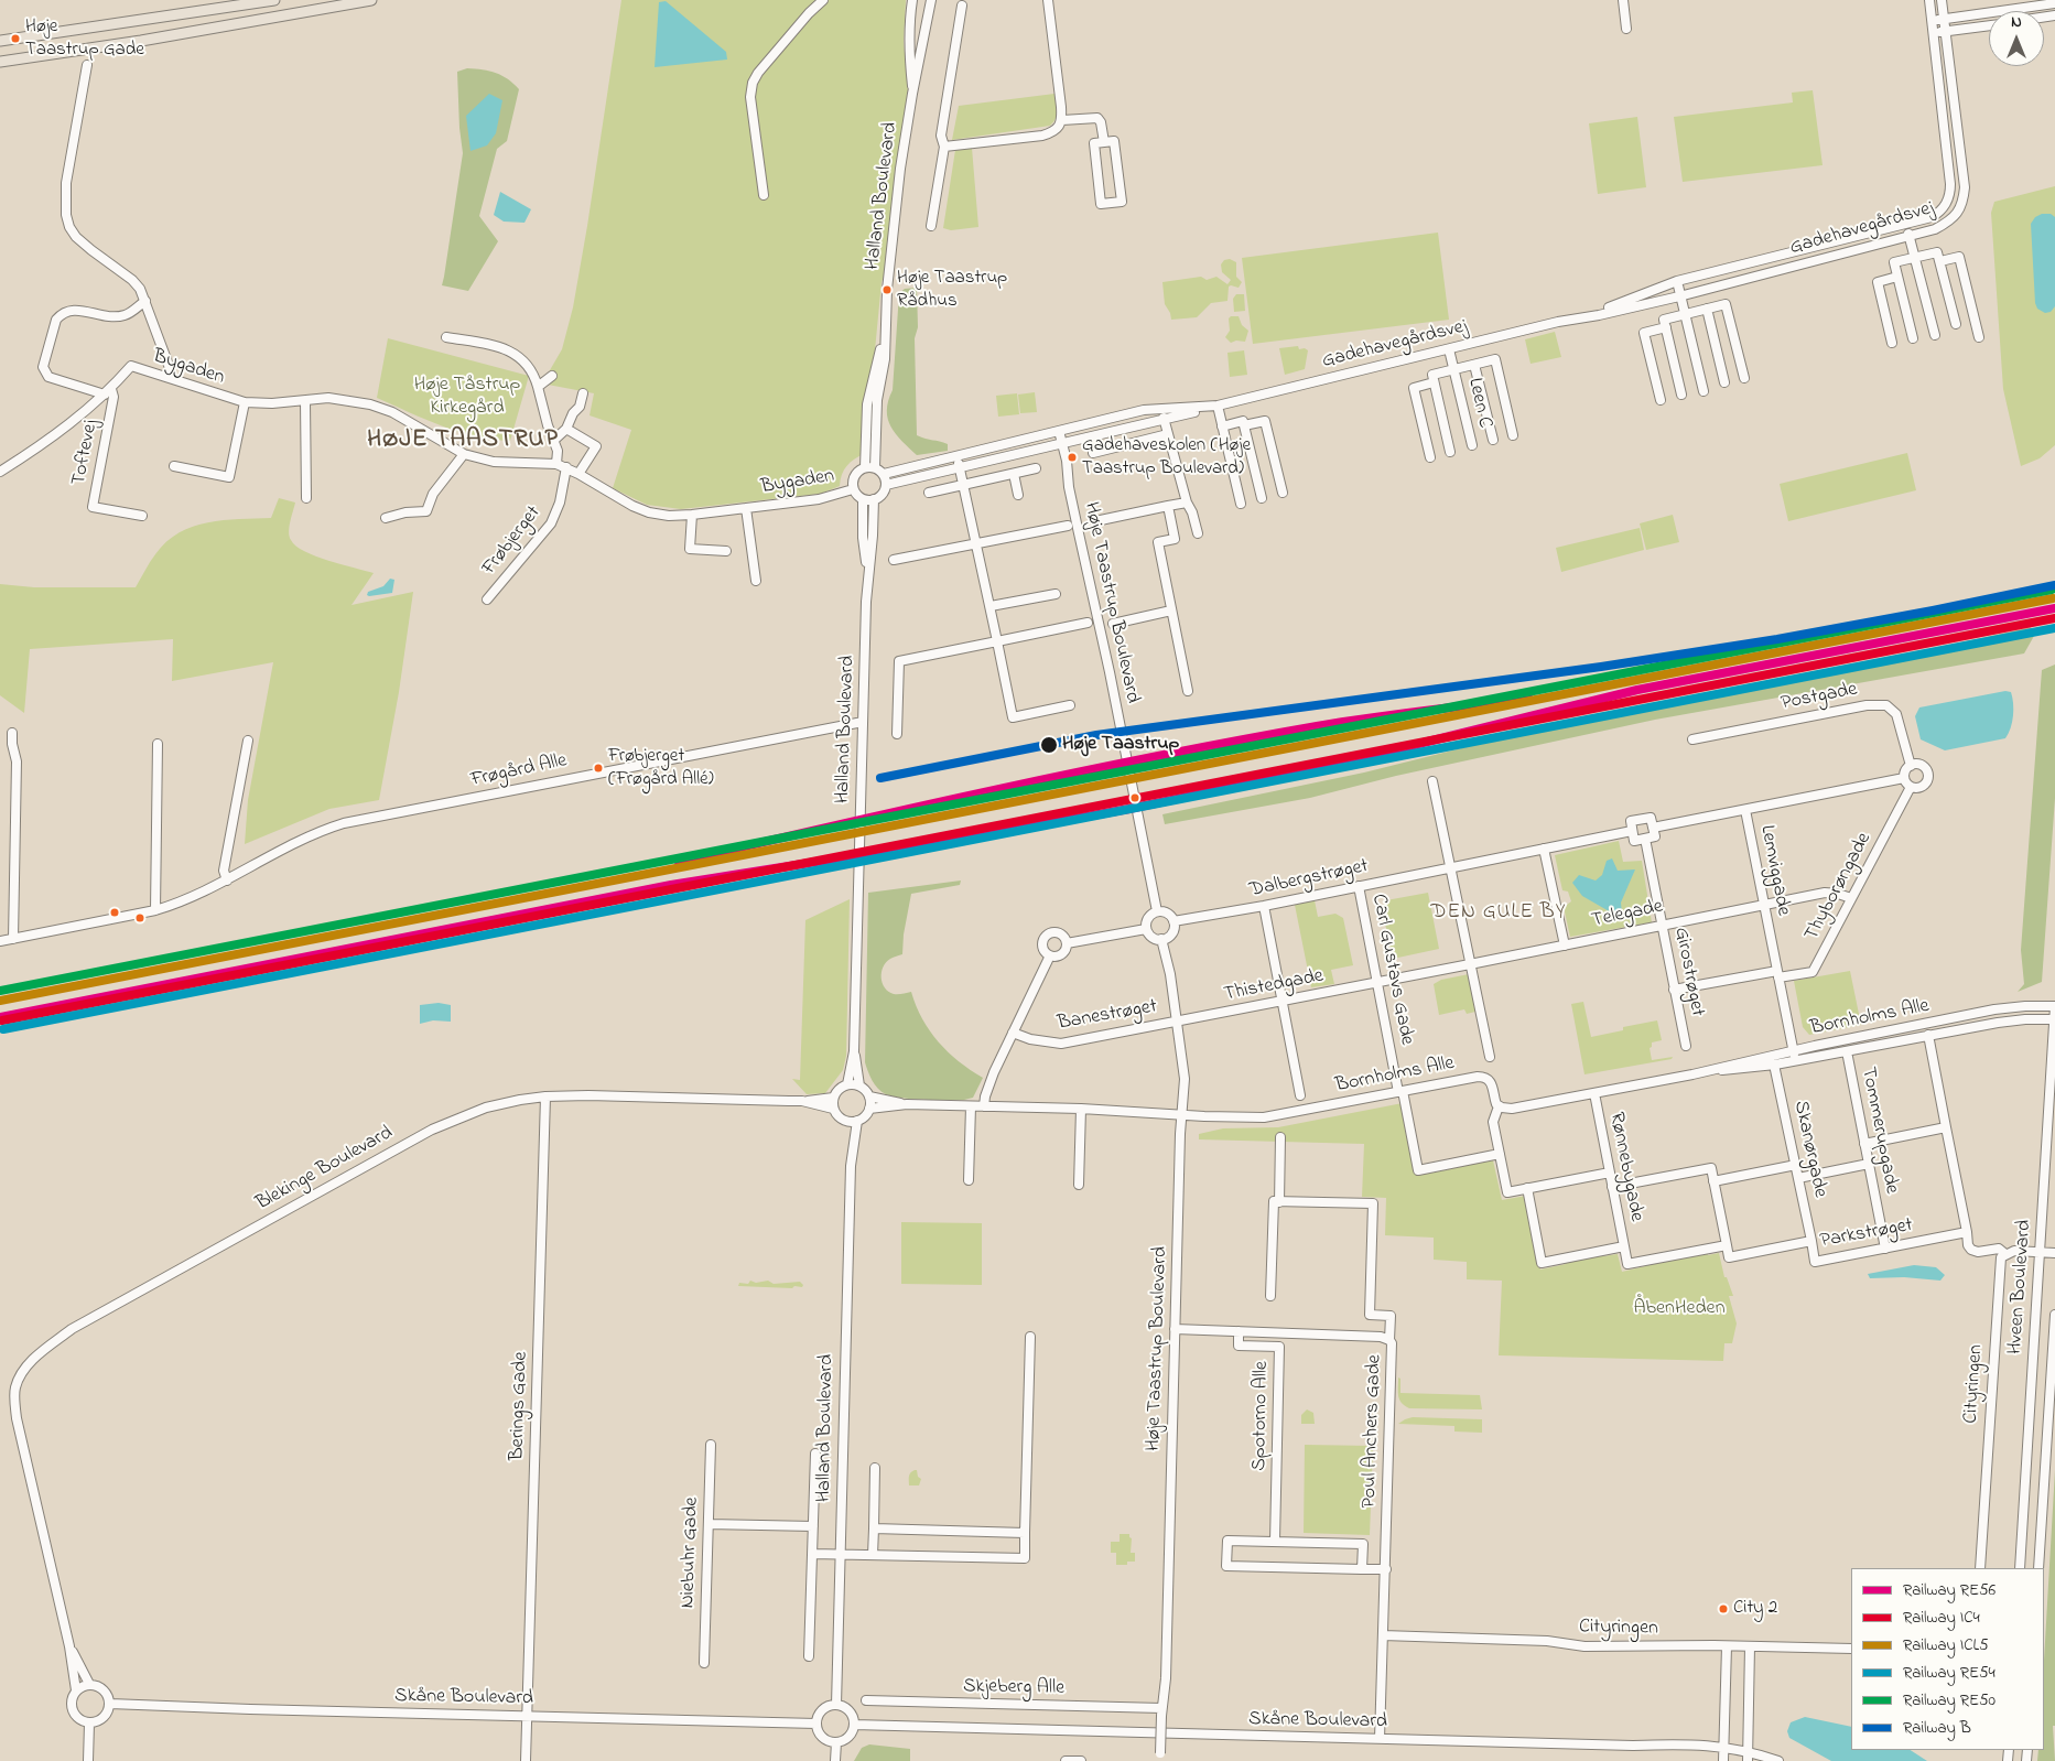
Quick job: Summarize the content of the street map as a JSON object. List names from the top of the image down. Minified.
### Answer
{"streets":{"street":["Halland Boulevard","Gadehavegårdsvej","Bygaden","Leen C","Toftevej","Frøbjerget","Høje Taastrup Boulevard","Postgade","Frøgård Alle","Lemviggade","Dalbergstrøget","Thyborøngade","Telegade","Carl Gustavs Gade","Girostrøget","Thistedgade","Banestrøget","Bornholms Alle","Tommerupgade","Skanørgade","Rønnebygade","Blekinge Boulevard","Parkstrøget","Hveen Boulevard","Cityringen","Berings Gade","Spotorno Alle","Poul Anchers Gade","Niebuhr Gade","Skjeberg Alle","Skåne Boulevard"]},"crossings":[["Halland Boulevard","Gadehavegårdsvej"],["Halland Boulevard","Bygaden"],["Halland Boulevard","Frøgård Alle"],["Halland Boulevard","Bornholms Alle"],["Halland Boulevard","Blekinge Boulevard"],["Halland Boulevard","Skåne Boulevard"],["Gadehavegårdsvej","Bygaden"],["Gadehavegårdsvej","Leen C"],["Gadehavegårdsvej","Høje Taastrup Boulevard"],["Bygaden","Toftevej"],["Bygaden","Frøbjerget"],["Høje Taastrup Boulevard","Dalbergstrøget"],["Høje Taastrup Boulevard","Thistedgade"],["Høje Taastrup Boulevard","Banestrøget"],["Høje Taastrup Boulevard","Bornholms Alle"],["Høje Taastrup Boulevard","Poul Anchers Gade"],["Høje Taastrup Boulevard","Skjeberg Alle"],["Postgade","Thyborøngade"],["Lemviggade","Thyborøngade"],["Lemviggade","Telegade"],["Lemviggade","Bornholms Alle"],["Dalbergstrøget","Carl Gustavs Gade"],["Thyborøngade","Telegade"],["Telegade","Carl Gustavs Gade"],["Telegade","Girostrøget"],["Telegade","Thistedgade"],["Carl Gustavs Gade","Thistedgade"],["Carl Gustavs Gade","Bornholms Alle"],["Thistedgade","Banestrøget"],["Bornholms Alle","Tommerupgade"],["Bornholms Alle","Skanørgade"],["Bornholms Alle","Rønnebygade"],["Bornholms Alle","Blekinge Boulevard"],["Bornholms Alle","Hveen Boulevard"],["Tommerupgade","Parkstrøget"],["Skanørgade","Parkstrøget"],["Blekinge Boulevard","Berings Gade"],["Cityringen","Poul Anchers Gade"],["Berings Gade","Skåne Boulevard"],["Spotorno Alle","Poul Anchers Gade"],["Poul Anchers Gade","Skåne Boulevard"]],"districts":["HØJE TAASTRUP","DEN GULE BY"],"parks":["Høje Tåstrup Kirkegård","ÅbenHeden"],"places":["Høje Taastrup Gade","Høje Taastrup Rådhus","Gadehaveskolen (Høje Taastrup Boulevard)","Høje Taastrup","Frøbjerget (Frøgård Allé)","City 2"],"lines":["rail line B","rail line RE50","rail line ICL5","rail line RE56","rail line IC4","rail line RE54"],"legend":["Railway RE56","Railway IC4","Railway ICL5","Railway RE54","Railway RE50","Railway B"],"north":"top"}
